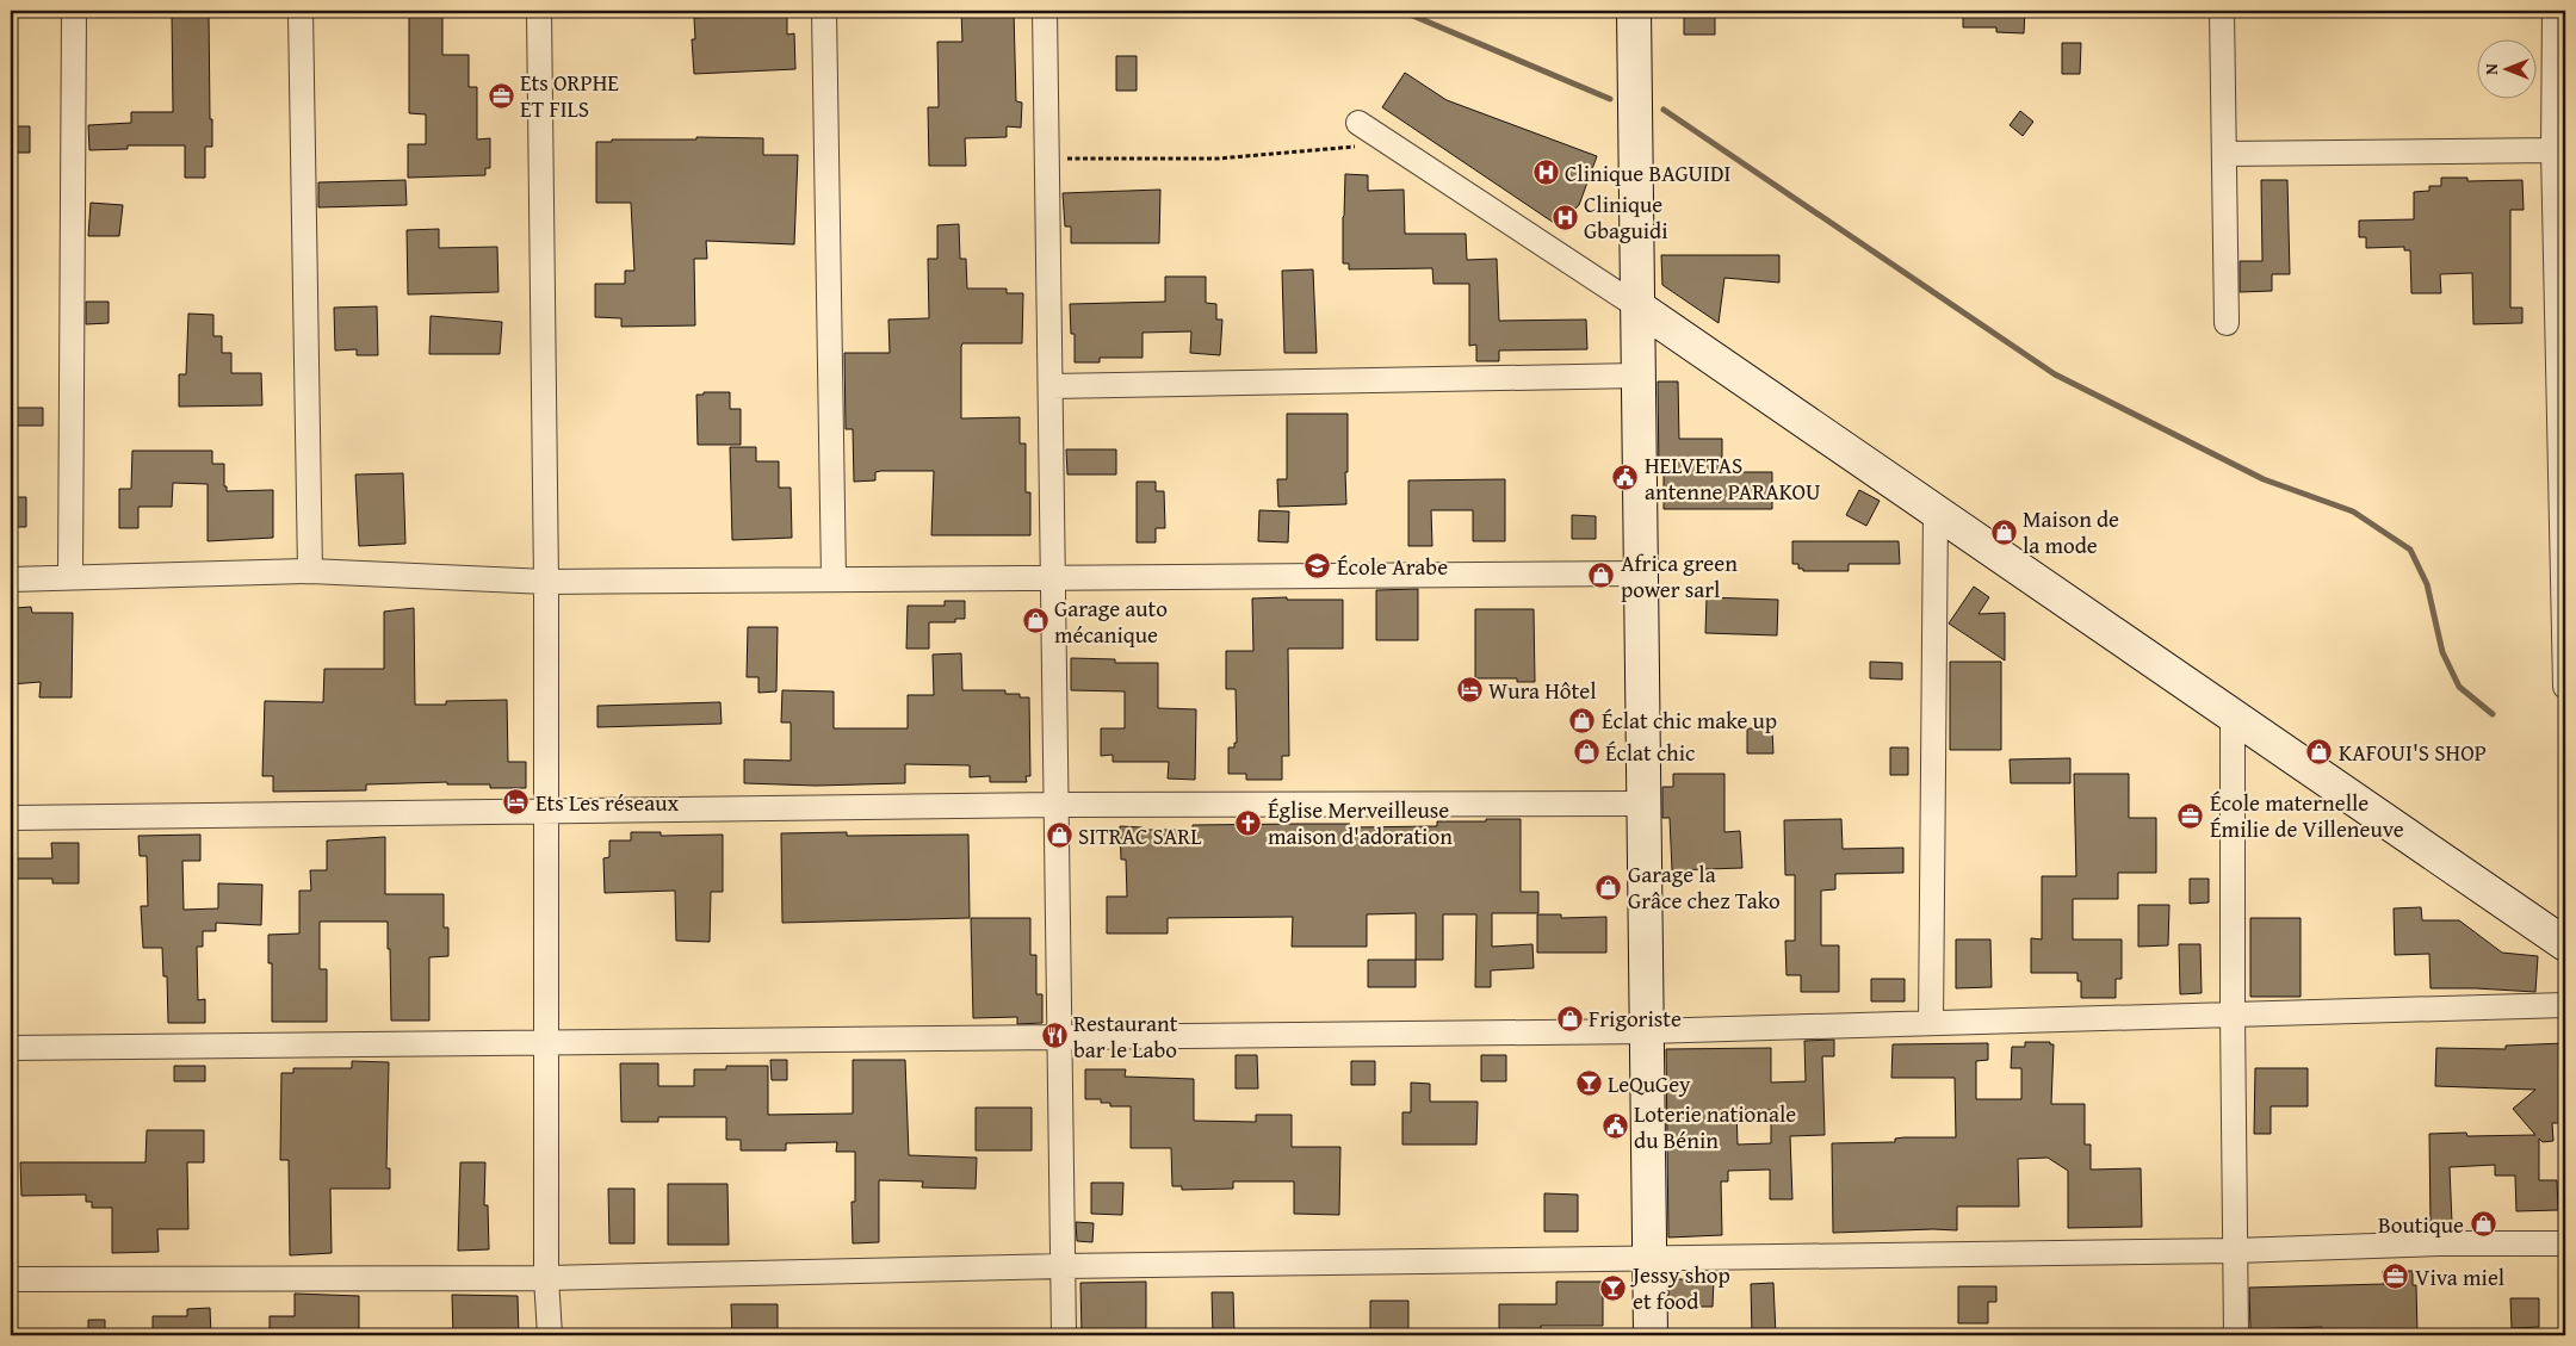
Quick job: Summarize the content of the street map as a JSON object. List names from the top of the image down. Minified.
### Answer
{"places":{"office":["Ets ORPHE ET FILS","École maternelle Émilie de Villeneuve","Viva miel"],"hospital":["Clinique BAGUIDI","Clinique Gbaguidi"],"public building":["HELVETAS antenne PARAKOU","Loterie nationale du Bénin"],"shop":["Maison de la mode","Africa green power sarl","Garage auto mécanique","Éclat chic make up","Éclat chic","KAFOUI'S SHOP","SITRAC SARL","Garage la Grâce chez Tako","Frigoriste","Boutique"],"school or university":["École Arabe"],"hotel":["Wura Hôtel","Ets Les réseaux"],"church":["Église Merveilleuse maison d'adoration"],"restaurant":["Restaurant bar le Labo"],"bar":["LeQuGey","Jessy shop et food"]},"north":"left"}
